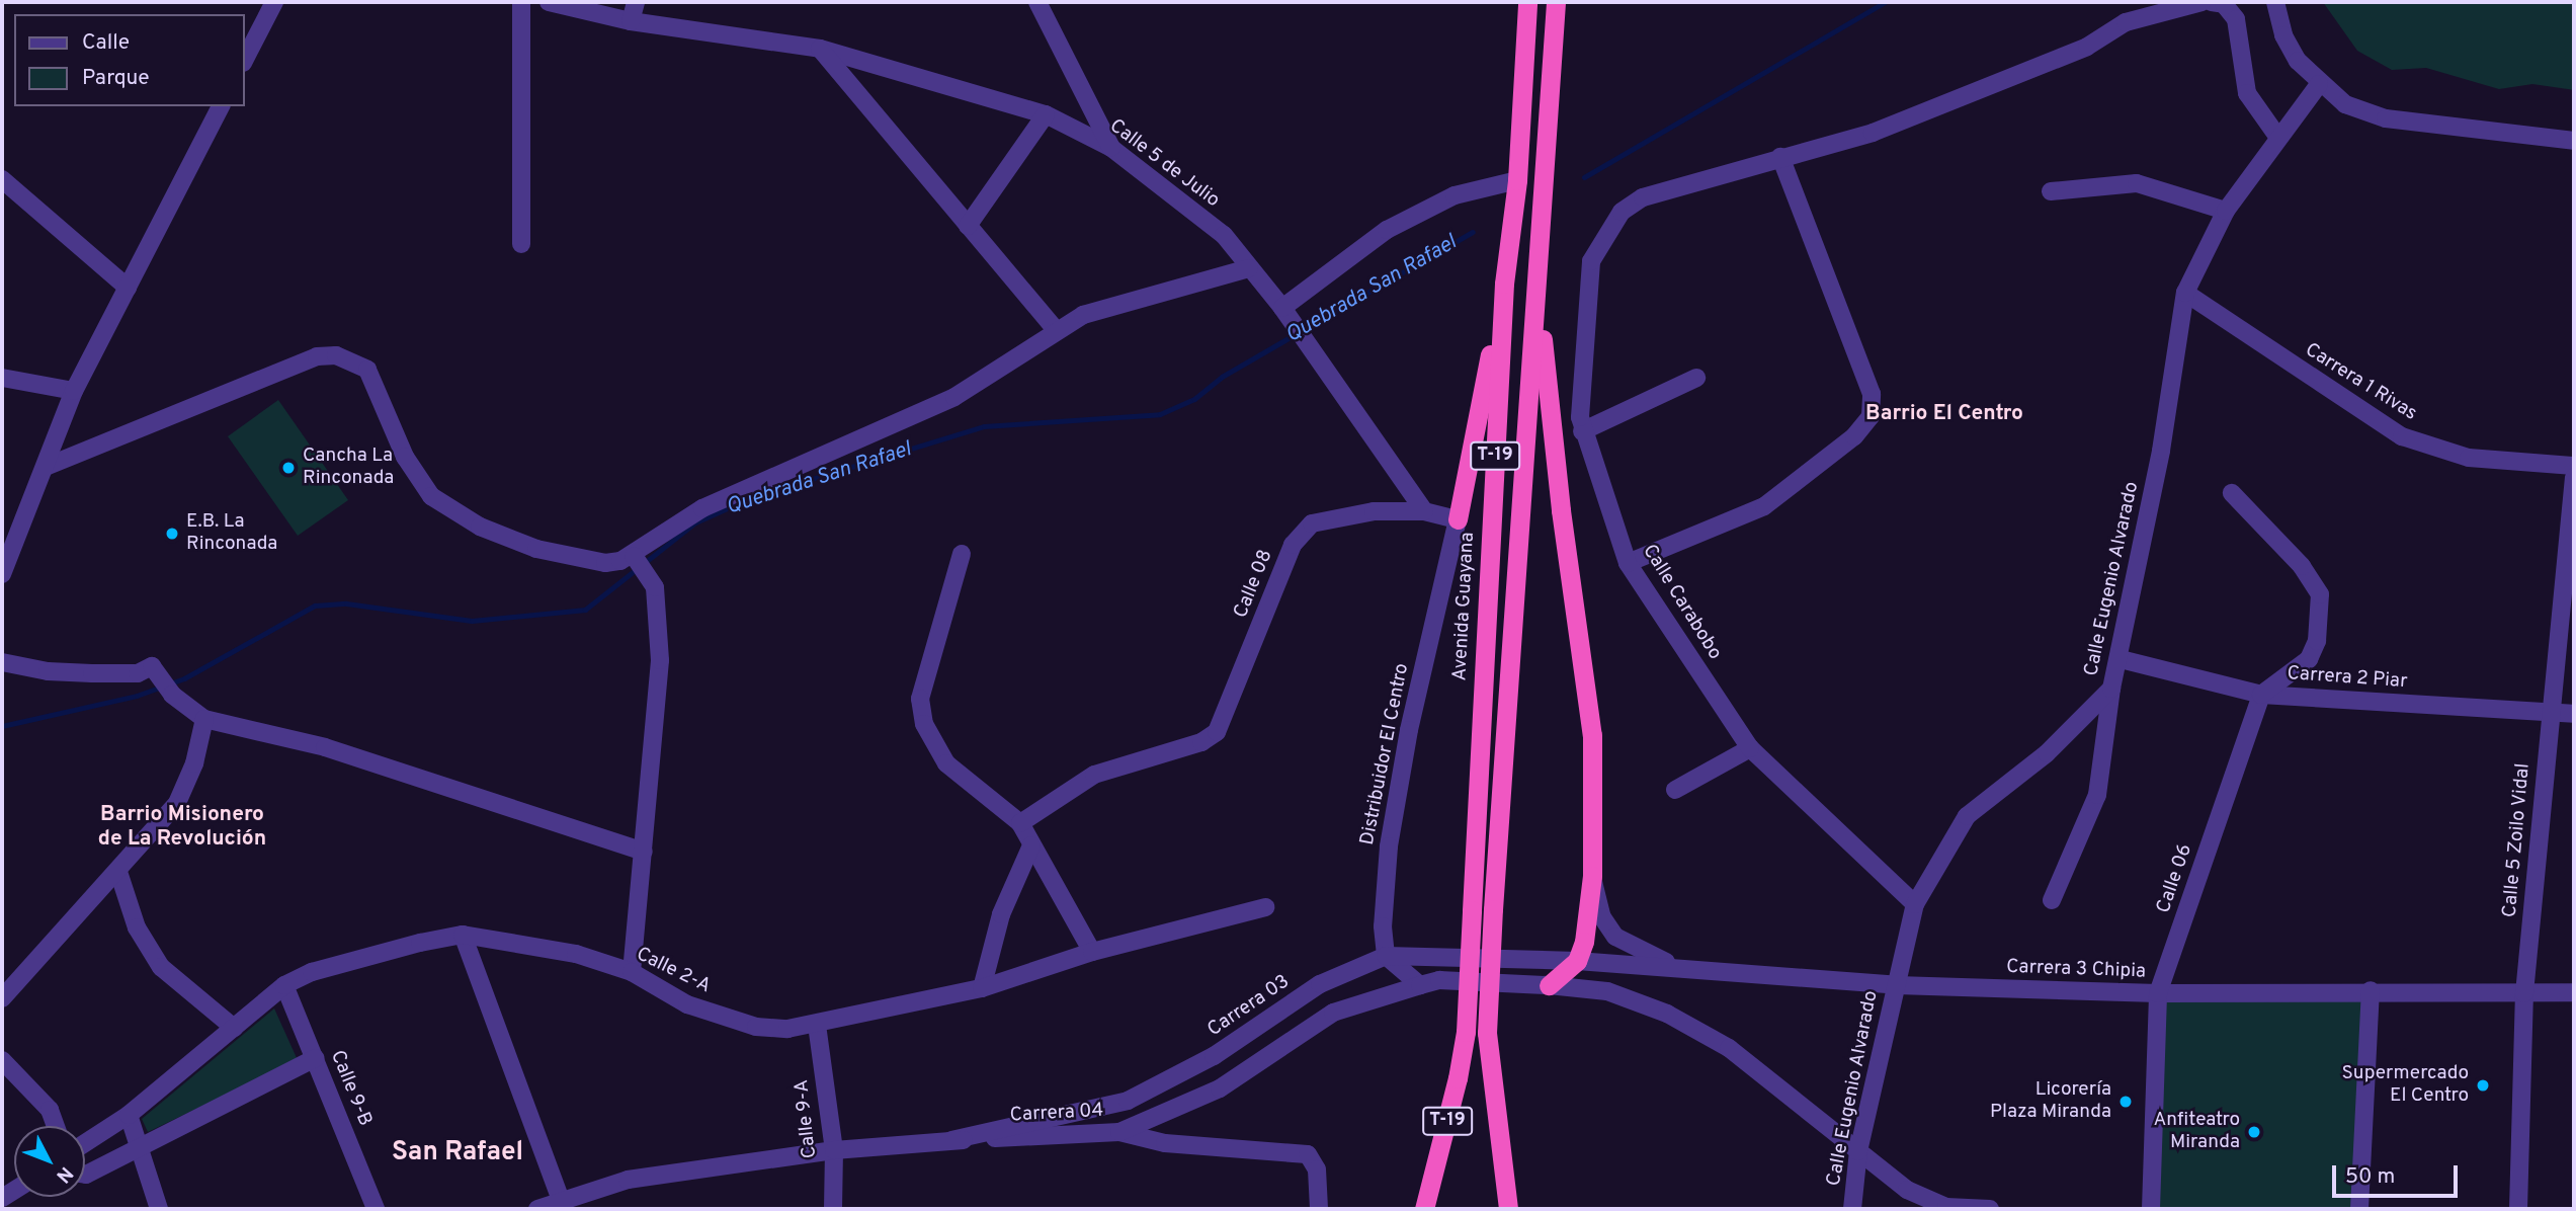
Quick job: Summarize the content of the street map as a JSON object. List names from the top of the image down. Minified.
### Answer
{"streets":{"highway":["T-19","Avenida Guayana"],"street":["Calle 5 de Julio","Carrera 1 Rivas","Calle Eugenio Alvarado","Calle 08","Calle Carabobo","Carrera 2 Piar","Distribuidor El Centro","Calle 5 Zoilo Vidal","Calle 06","Carrera 3 Chipia","Calle 2-A","Carrera 03","Calle 9-B","Carrera 04","Calle 9-A"]},"crossings":[["Calle 5 de Julio","Calle 08"],["Carrera 1 Rivas","Calle Eugenio Alvarado"],["Calle Eugenio Alvarado","Calle Carabobo"],["Calle Eugenio Alvarado","Carrera 2 Piar"],["Calle Eugenio Alvarado","Carrera 3 Chipia"],["Calle Eugenio Alvarado","Carrera 04"],["Carrera 2 Piar","Calle 5 Zoilo Vidal"],["Carrera 2 Piar","Calle 06"],["Distribuidor El Centro","Carrera 03"],["Calle 5 Zoilo Vidal","Carrera 3 Chipia"],["Calle 06","Carrera 3 Chipia"],["Carrera 3 Chipia","Carrera 03"],["Calle 2-A","Calle 9-B"],["Calle 2-A","Calle 9-A"],["Carrera 03","Carrera 04"],["Carrera 04","Calle 9-A"]],"districts":["Barrio El Centro","Barrio Misionero de La Revolución","San Rafael"],"water":["Quebrada San Rafael"],"places":["Cancha La Rinconada","E.B. La Rinconada","Supermercado El Centro","Licorería Plaza Miranda","Anfiteatro Miranda"],"legend":["Calle","Parque"],"scale_bar":"50 m","north":"bottom right"}
